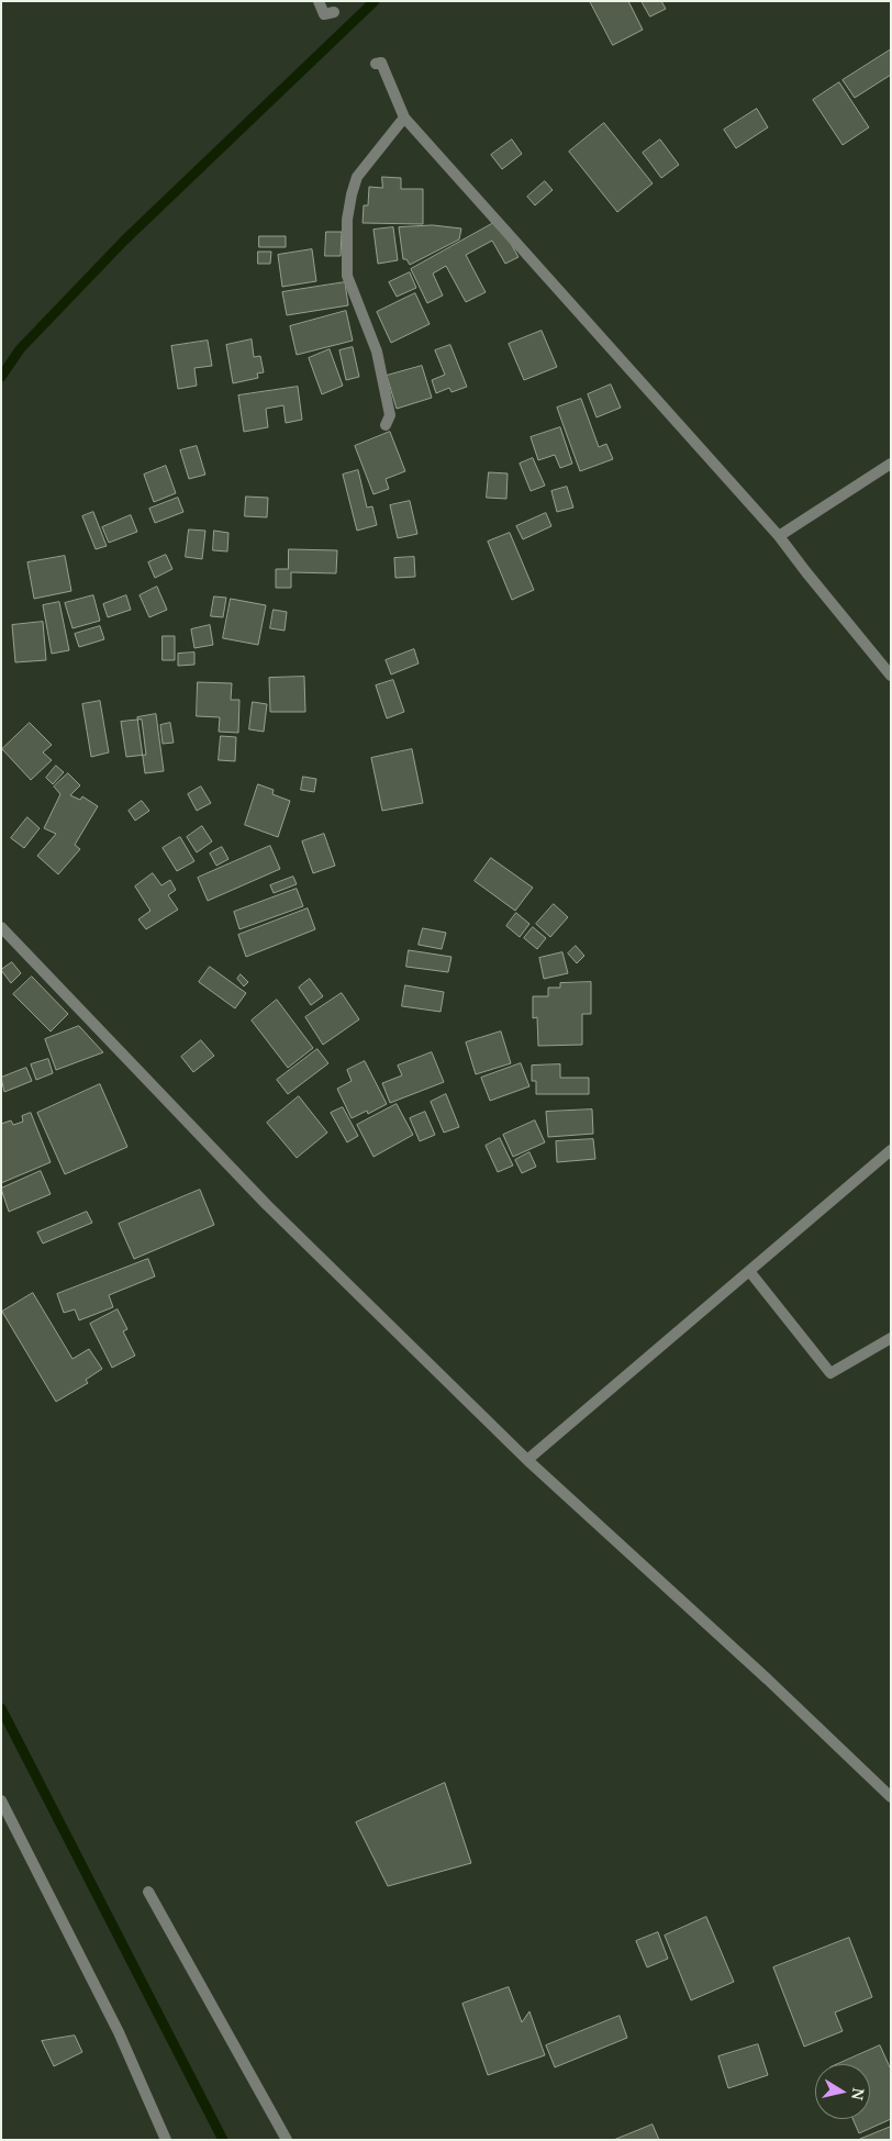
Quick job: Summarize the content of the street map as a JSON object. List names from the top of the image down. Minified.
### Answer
{"north":"right"}
